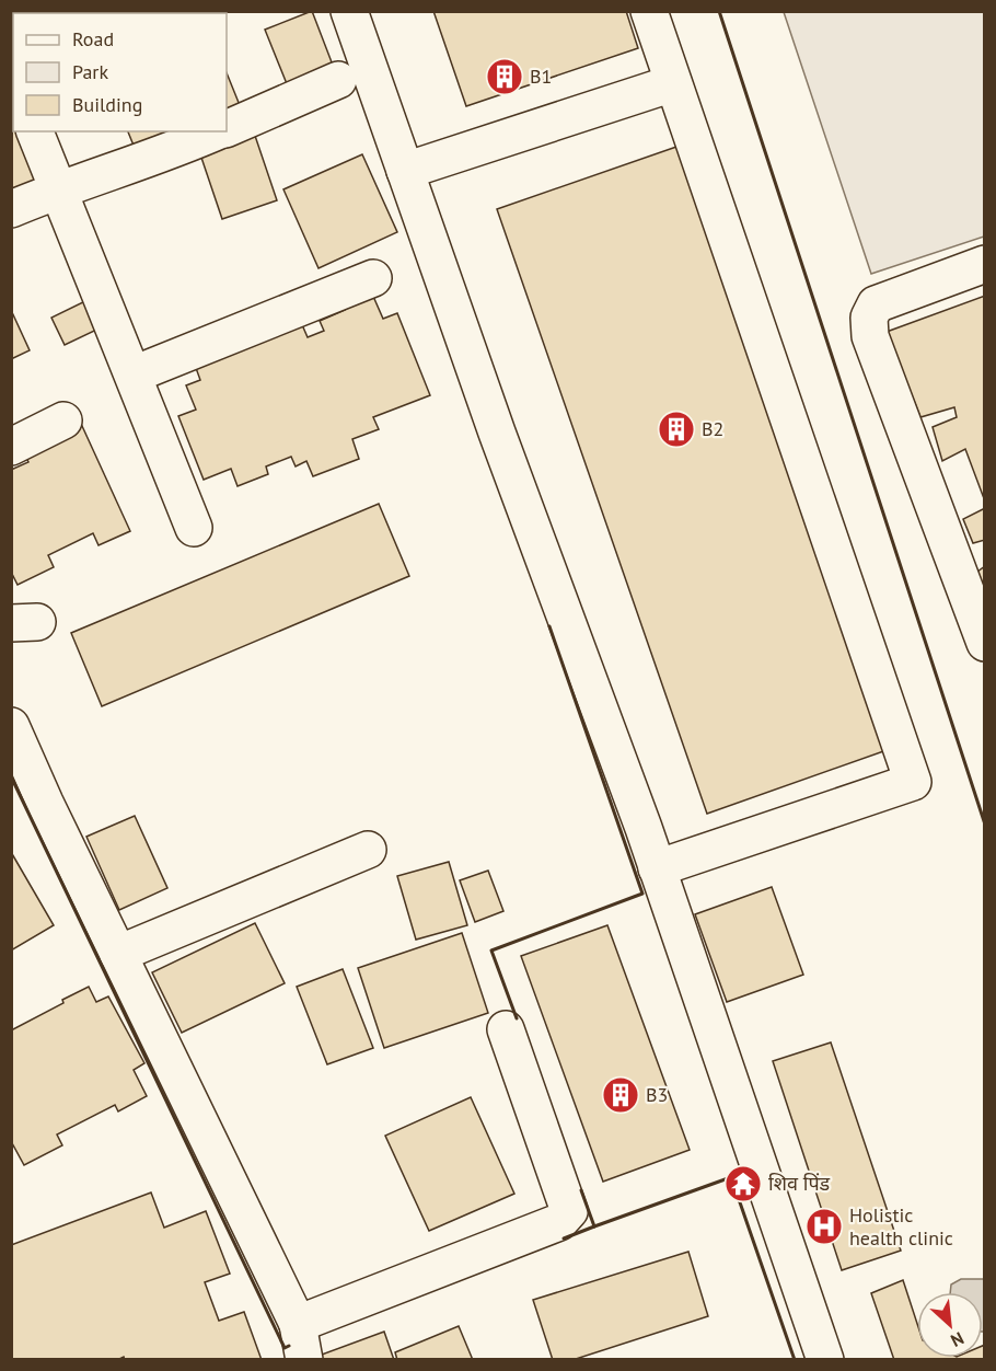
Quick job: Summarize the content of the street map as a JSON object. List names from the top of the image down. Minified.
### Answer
{"places":{"building":["B1","B2","B3"],"temple":["शिव पिंड"],"hospital":["Holistic health clinic"]},"legend":["Road","Park","Building"],"north":"bottom right"}
